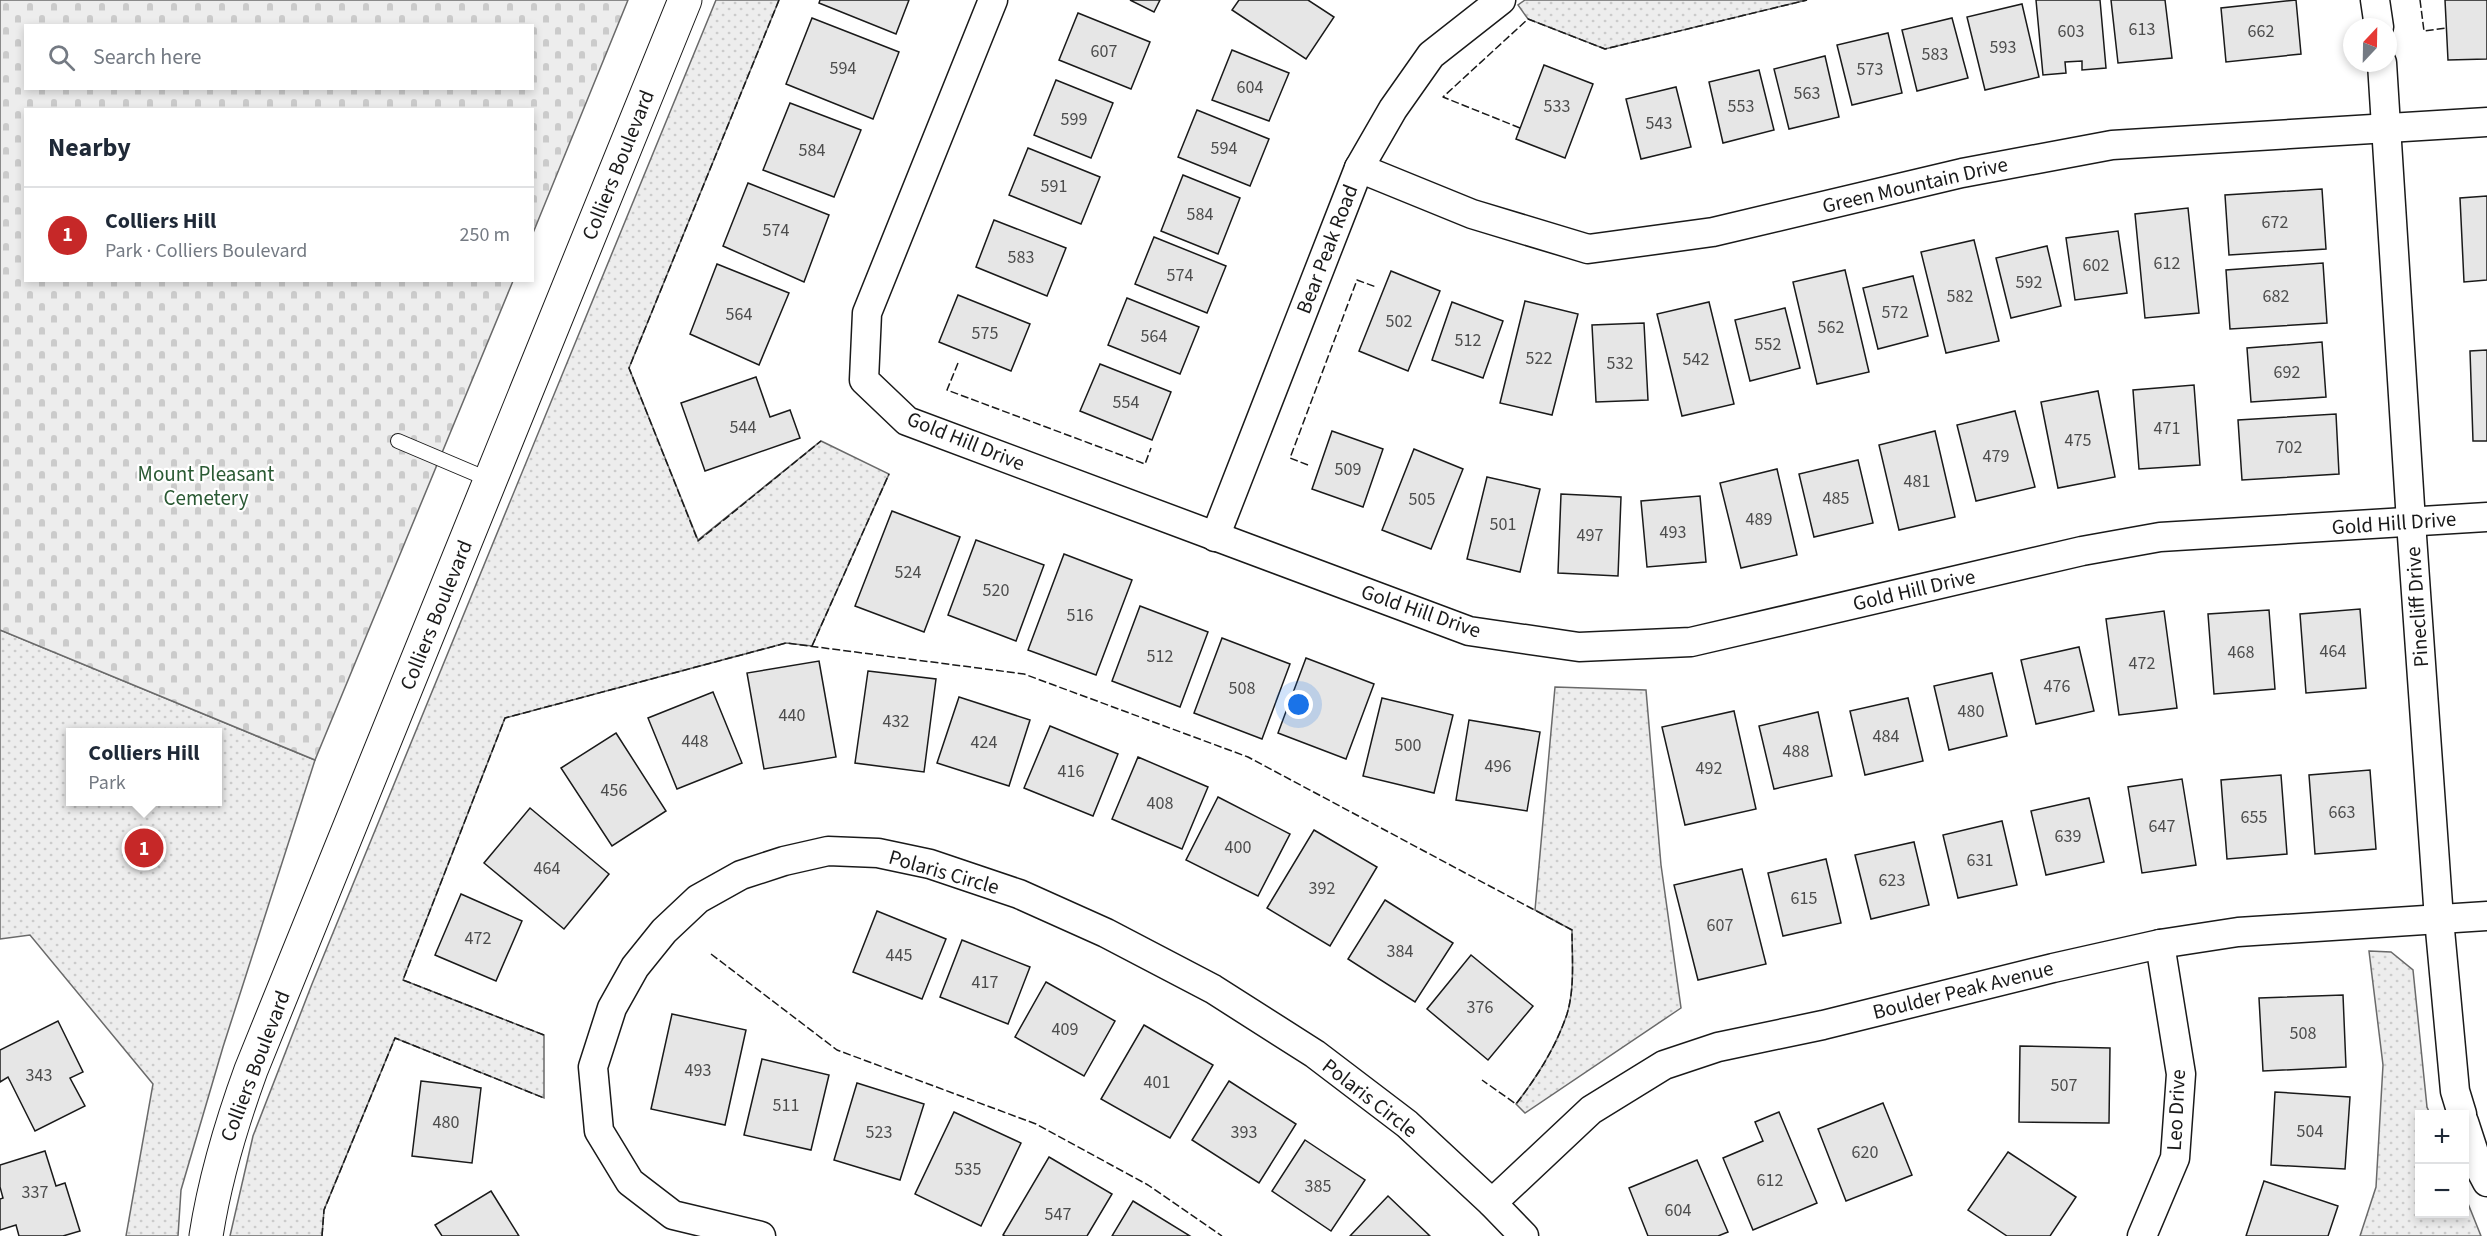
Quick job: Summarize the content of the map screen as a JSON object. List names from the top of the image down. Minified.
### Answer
{"streets":{"street":["Colliers Boulevard","Green Mountain Drive","Bear Peak Road","Gold Hill Drive","Pinecliff Drive","Polaris Circle","Boulder Peak Avenue","Leo Drive"]},"crossings":[["Green Mountain Drive","Bear Peak Road"],["Green Mountain Drive","Pinecliff Drive"],["Bear Peak Road","Gold Hill Drive"],["Gold Hill Drive","Pinecliff Drive"],["Pinecliff Drive","Boulder Peak Avenue"],["Polaris Circle","Boulder Peak Avenue"],["Boulder Peak Avenue","Leo Drive"]],"parks":["Mount Pleasant Cemetery"],"house_numbers":["613","603","662","593","607","583","594","573","604","563","533","553","599","543","594","584","591","584","672","574","583","612","602","574","592","582","682","572","564","502","562","575","564","512","552","522","542","532","692","554","544","471","475","702","479","509","481","485","505","489","501","493","497","524","520","516","464","468","512","472","476","508","480","440","432","484","448","424","500","488","496","492","416","456","408","663","655","647","639","400","631","464","623","392","615","607","472","384","445","417","376","409","508","493","343","401","507","511","480","504","523","393","620","535","612","385","337","604","547"],"north":"top","page":{"search":"Search here","heading":"Nearby","list":[{"mark":"1","name":"Colliers Hill","note":"Park · Colliers Boulevard","value":"250 m"}],"popup":["Colliers Hill","Park"],"pins":"1","map_buttons":["+","−"]}}
